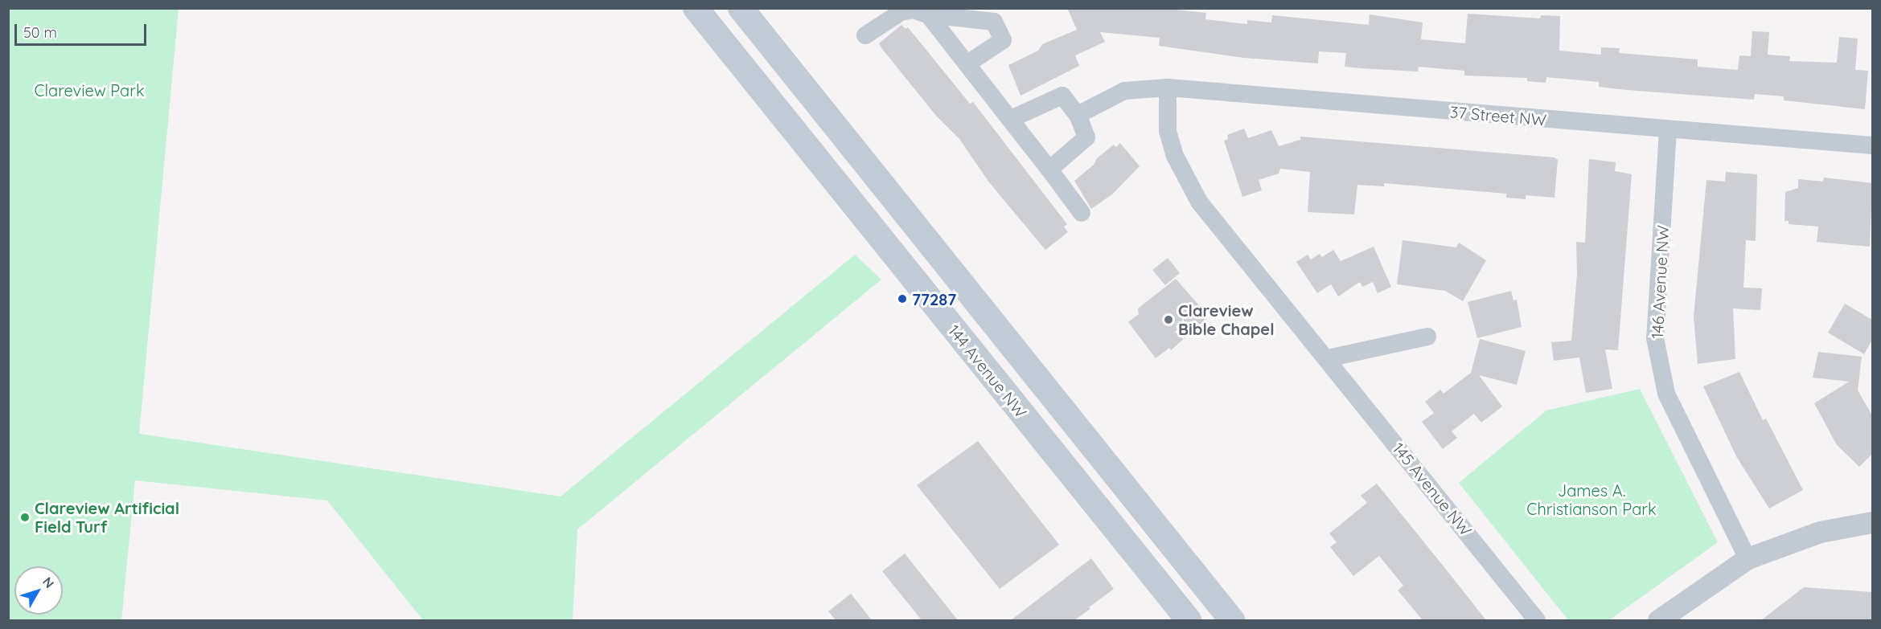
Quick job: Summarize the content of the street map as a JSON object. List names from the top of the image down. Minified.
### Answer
{"streets":{"main road":["144 Avenue NW"],"street":["37 Street NW","146 Avenue NW","145 Avenue NW"]},"crossings":[["37 Street NW","146 Avenue NW"],["37 Street NW","145 Avenue NW"]],"parks":["Clareview Park","James A. Christianson Park"],"places":["77287","Clareview Bible Chapel","Clareview Artificial Field Turf"],"scale_bar":"50 m","north":"top right"}
